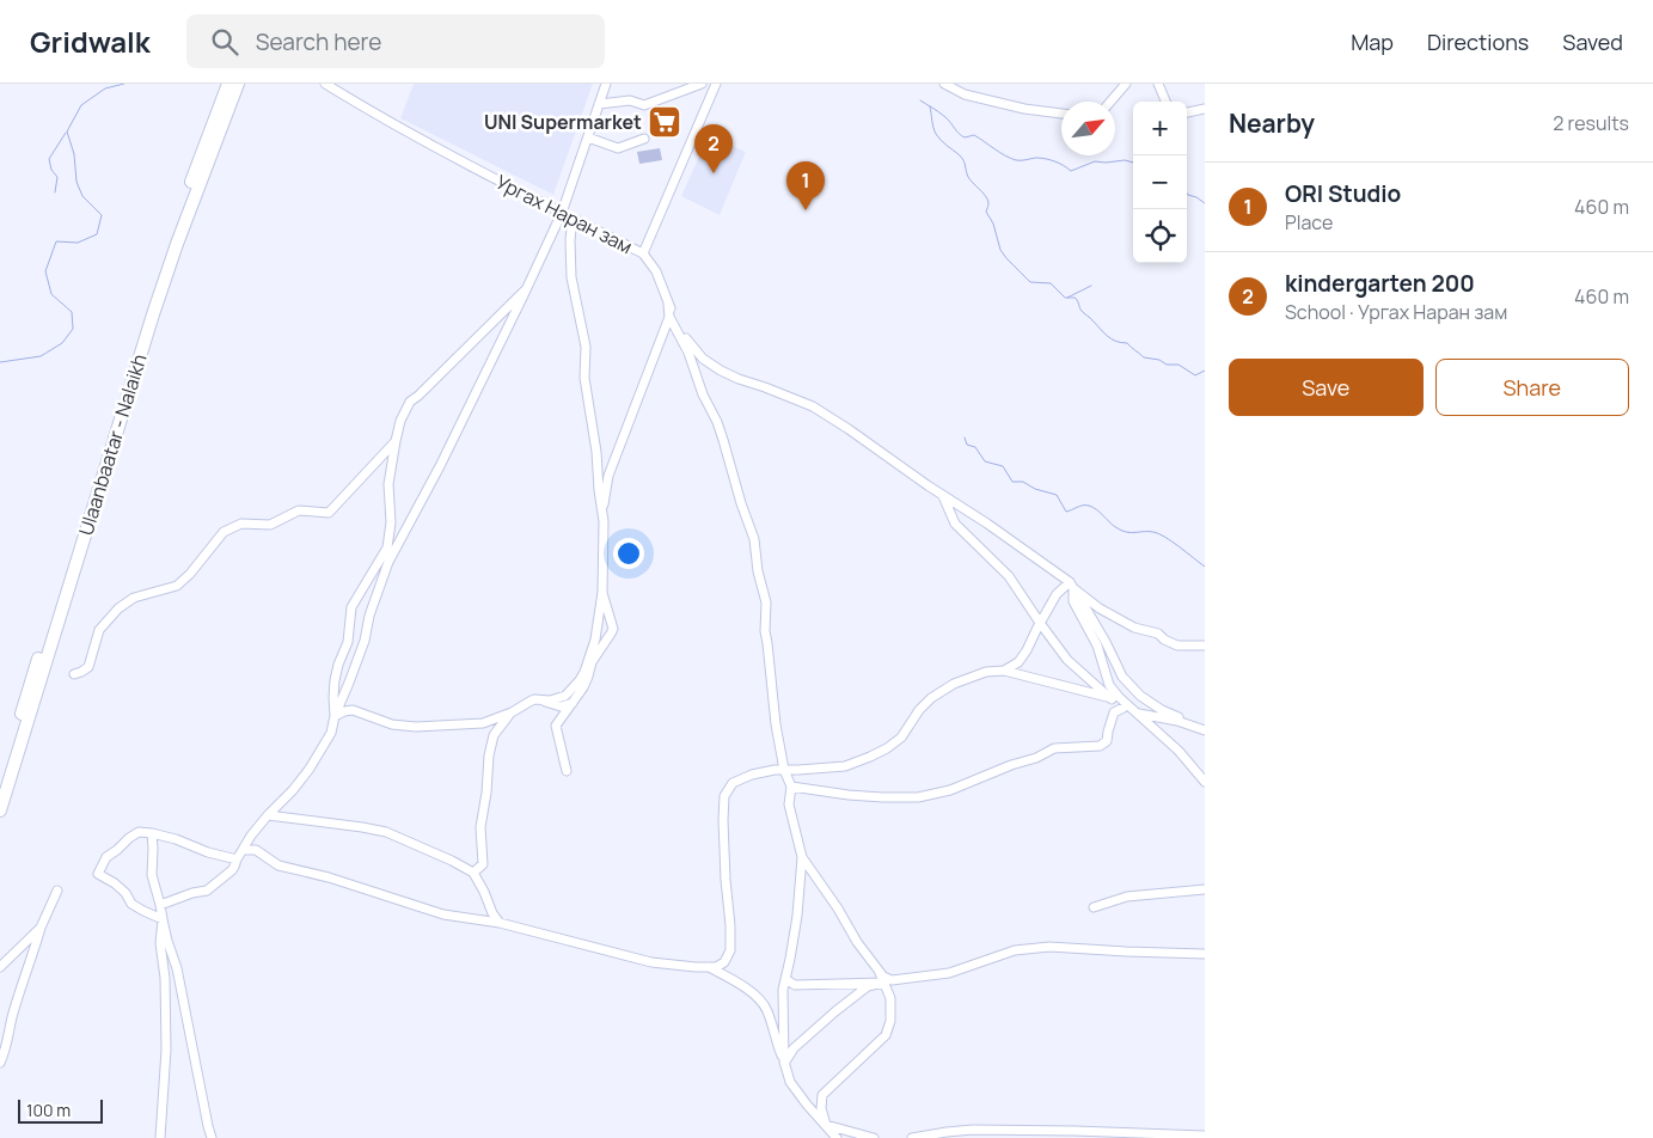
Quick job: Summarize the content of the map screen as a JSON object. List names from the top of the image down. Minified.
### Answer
{"streets":{"highway":["Ulaanbaatar - Nalaikh"],"street":["Ургах Наран зам"]},"places":{"supermarket":["UNI Supermarket"]},"scale_bar":"100 m","north":"top right","page":{"header":"Gridwalk","search":"Search here","nav":["Map","Directions","Saved"],"heading":["Nearby","2 results"],"map_buttons":["+","−"],"pins":["2","1"],"list":[{"mark":"1","name":"ORI Studio","note":"Place","value":"460 m"},{"mark":"2","name":"kindergarten 200","note":"School · Ургах Наран зам","value":"460 m"}],"buttons":["Save","Share"],"scale":"100 m"}}
